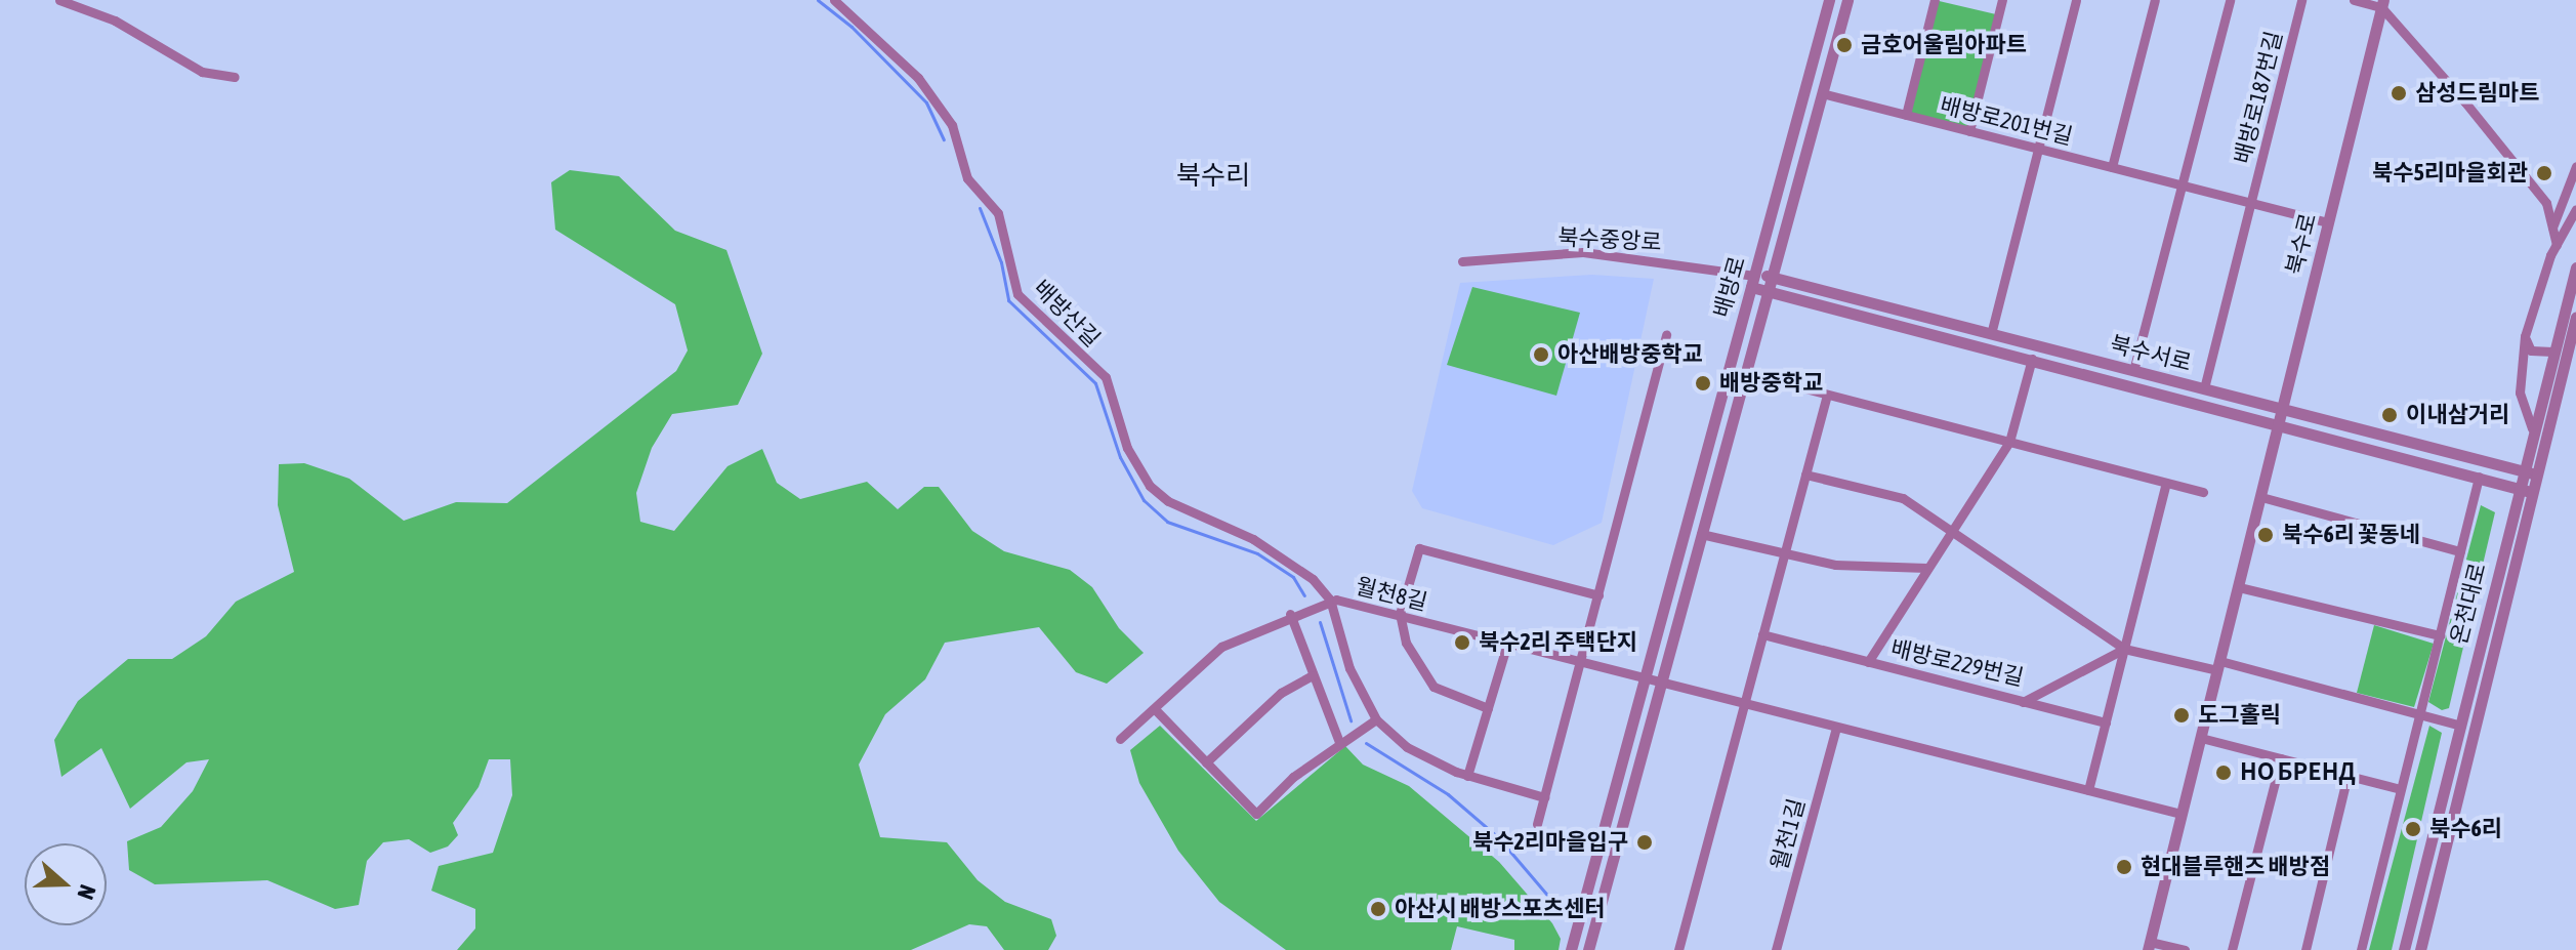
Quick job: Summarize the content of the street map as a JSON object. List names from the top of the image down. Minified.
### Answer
{"streets":{"street":["배방로187번길","배방로201번길","북수중앙로","북수로","배방로","배방산길","북수서로","월천8길","온천대로","배방로229번길","월천1길"]},"crossings":[["배방로187번길","배방로201번길"],["배방로201번길","북수로"],["배방로201번길","배방로"],["북수중앙로","배방로"],["북수중앙로","북수서로"],["북수로","북수서로"],["배방로","북수서로"],["배방로","월천8길"],["배방산길","월천8길"],["북수서로","온천대로"],["북수서로","배방로229번길"]],"districts":["북수리"],"places":["금호어울림아파트","삼성드림마트","북수5리마을회관","아산배방중학교","배방중학교","이내삼거리","북수6리 꽃동네","북수2리 주택단지","도그홀릭","НО БРЕНД","북수6리","북수2리마을입구","현대블루핸즈 배방점","아산시 배방스포츠센터"],"north":"right"}
